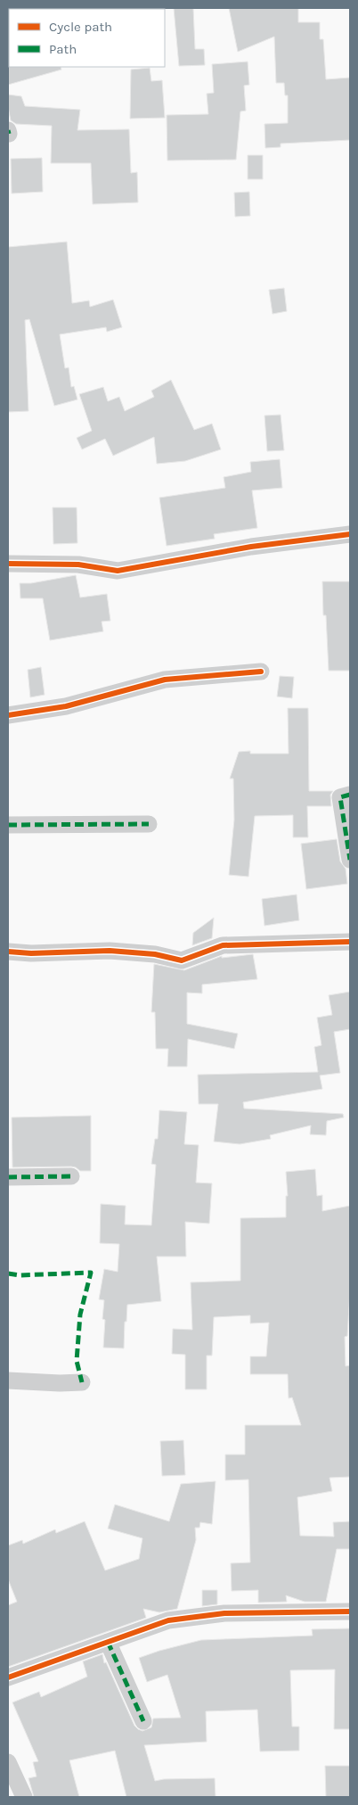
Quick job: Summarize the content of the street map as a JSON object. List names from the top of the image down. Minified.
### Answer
{"legend":["Cycle path","Path"]}
